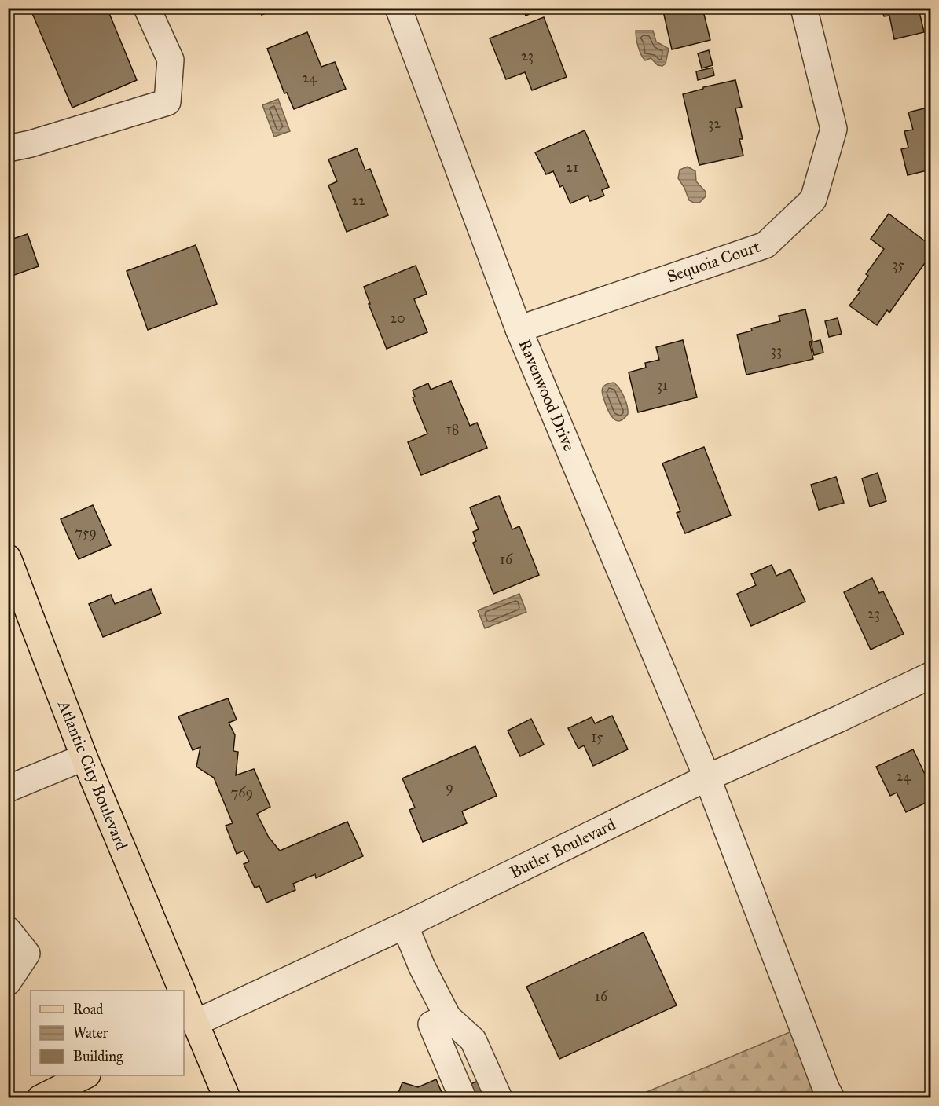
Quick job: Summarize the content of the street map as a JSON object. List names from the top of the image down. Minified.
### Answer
{"streets":{"main road":["Atlantic City Boulevard"],"street":["Sequoia Court","Ravenwood Drive","Butler Boulevard"]},"crossings":[["Sequoia Court","Ravenwood Drive"],["Ravenwood Drive","Butler Boulevard"],["Atlantic City Boulevard","Butler Boulevard"]],"house_numbers":["23","24","32","21","22","35","20","33","31","18","759","16","23","15","24","9","769","16"],"legend":["Road","Water","Building"]}
